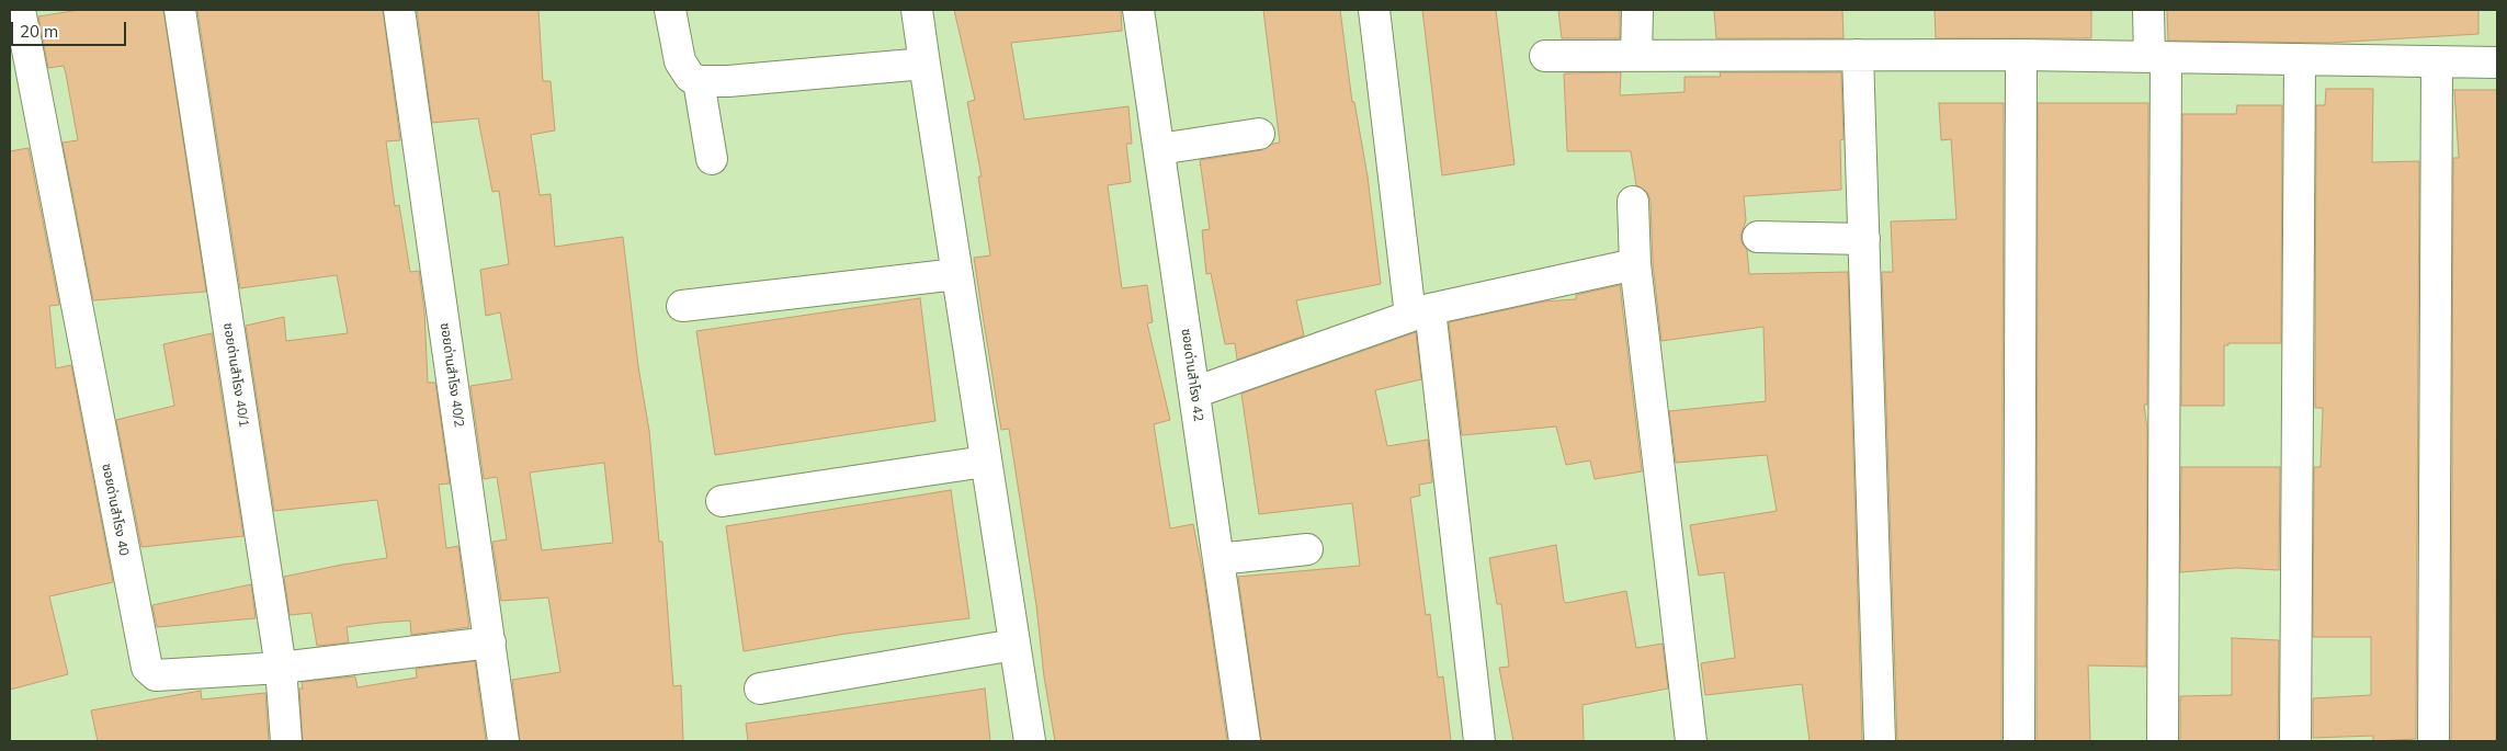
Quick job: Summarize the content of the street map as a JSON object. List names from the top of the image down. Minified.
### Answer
{"streets":{"street":["ซอยด่านสำโรง 40/1","ซอยด่านสำโรง 40/2","ซอยด่านสำโรง 42","ซอยด่านสำโรง 40"]},"crossings":[["ซอยด่านสำโรง 40/1","ซอยด่านสำโรง 40"],["ซอยด่านสำโรง 40/2","ซอยด่านสำโรง 40"]],"scale_bar":"20 m"}
